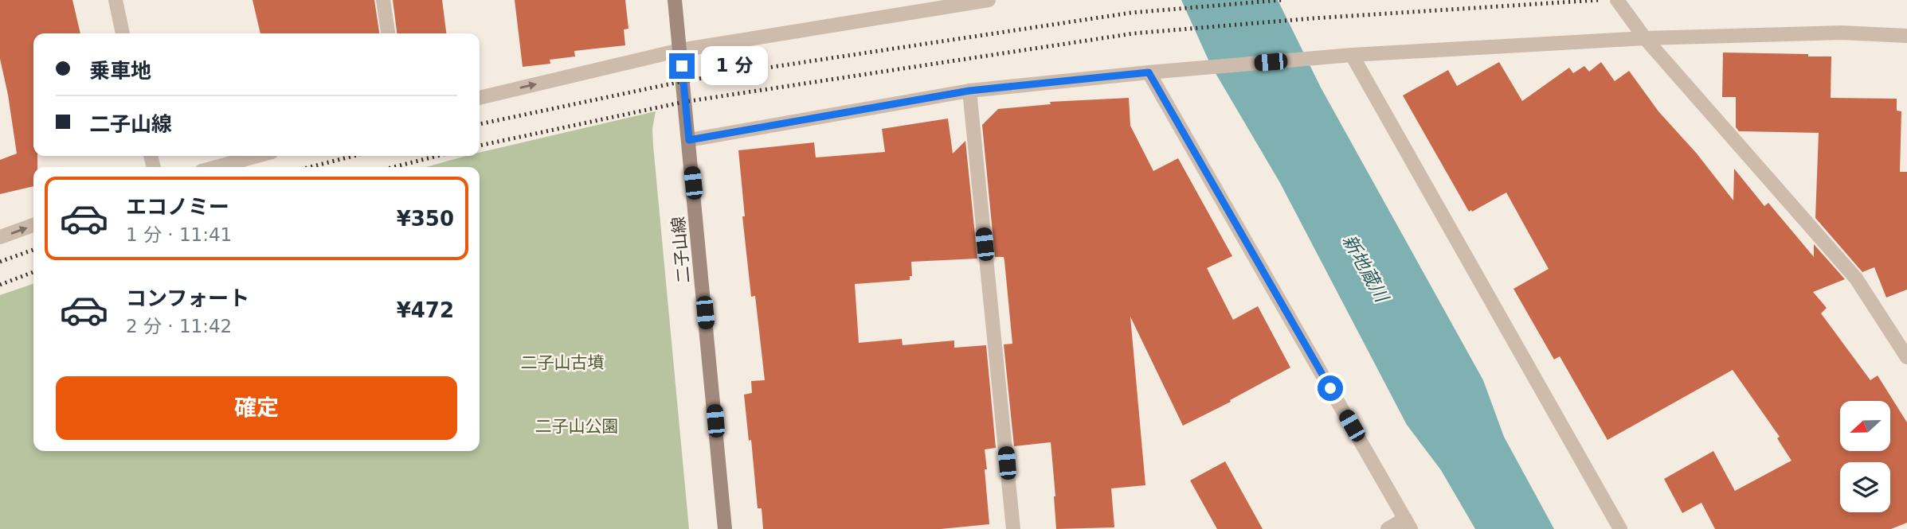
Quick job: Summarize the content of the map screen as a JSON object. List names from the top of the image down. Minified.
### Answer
{"streets":{"street":["二子山線"]},"water":["新地蔵川"],"parks":["二子山古墳","二子山公園"],"north":"left","page":{"banner":["乗車地","二子山線"],"bubble":"1 分","list":[{"name":"エコノミー","note":"1 分 · 11:41","value":"¥350"},{"name":"コンフォート","note":"2 分 · 11:42","value":"¥472"}],"buttons":"確定"}}
